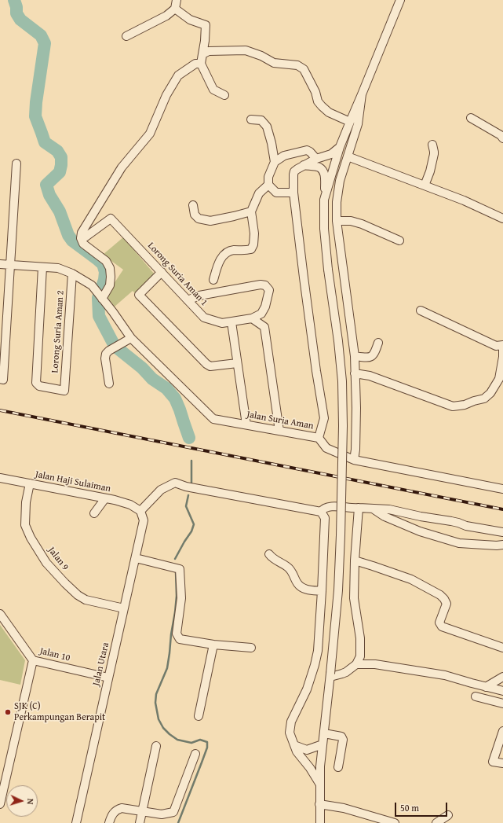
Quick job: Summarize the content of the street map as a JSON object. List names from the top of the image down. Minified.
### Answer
{"streets":{"street":["Lorong Suria Aman 1","Lorong Suria Aman 2","Jalan Suria Aman","Jalan Haji Sulaiman","Jalan 9","Jalan 10","Jalan Utara"]},"crossings":[["Lorong Suria Aman 2","Jalan Suria Aman"],["Jalan Haji Sulaiman","Jalan 9"],["Jalan Haji Sulaiman","Jalan Utara"],["Jalan 9","Jalan Utara"],["Jalan 10","Jalan Utara"]],"places":["SJK (C) Perkampungan Berapit"],"scale_bar":"50 m","north":"right"}
